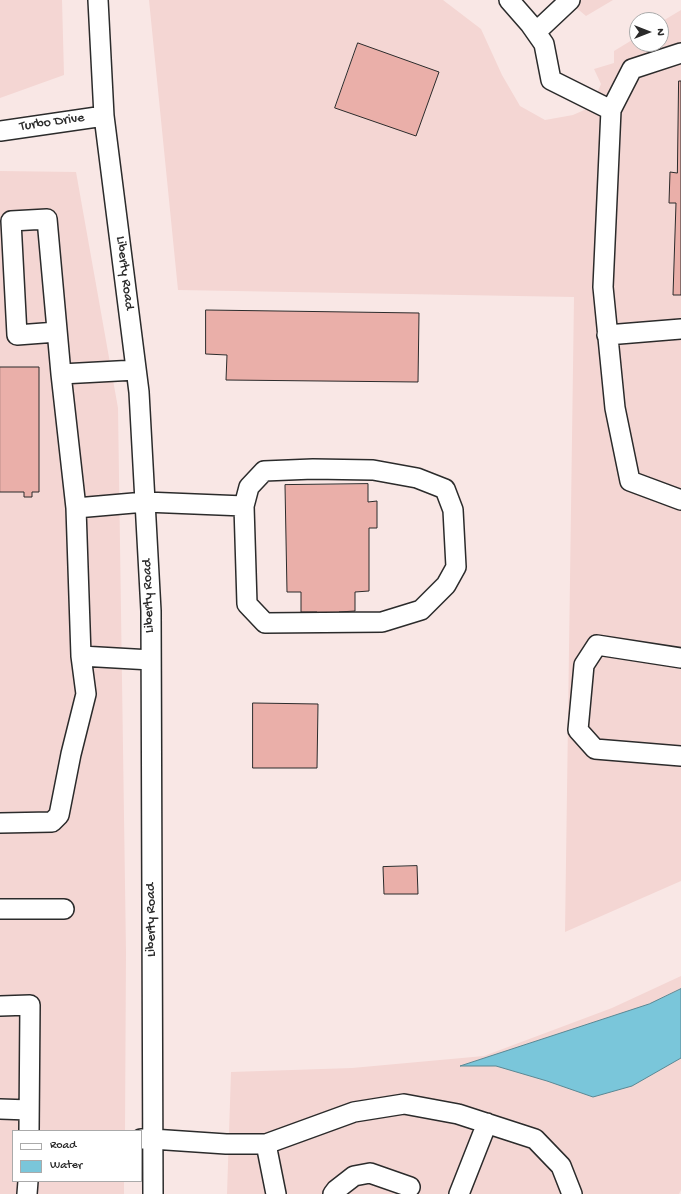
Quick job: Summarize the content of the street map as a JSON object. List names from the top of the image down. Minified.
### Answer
{"streets":{"street":["Turbo Drive","Liberty Road"]},"crossings":[["Turbo Drive","Liberty Road"]],"legend":["Road","Water"],"north":"right"}
